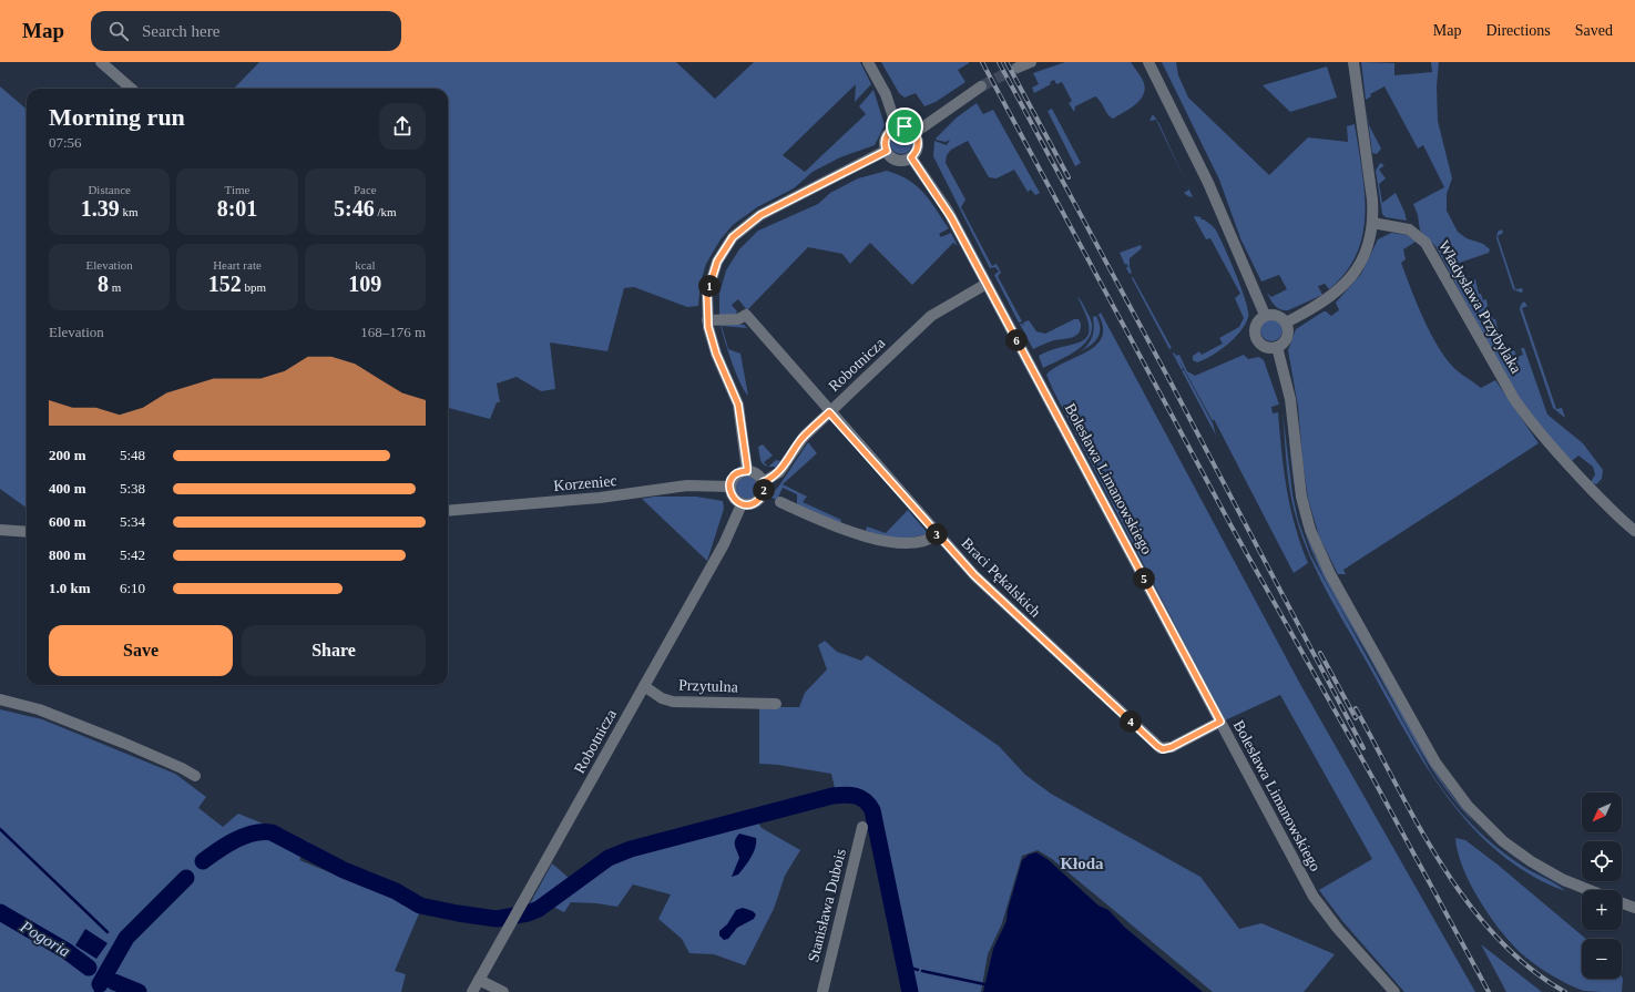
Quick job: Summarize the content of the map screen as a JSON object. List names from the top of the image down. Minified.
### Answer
{"streets":{"street":["Władysława Przybylaka","Robotnicza","Bolesława Limanowskiego","Korzeniec","Braci Pękalskich","Przytulna","Stanisława Dubois"]},"crossings":[["Robotnicza","Bolesława Limanowskiego"],["Robotnicza","Korzeniec"],["Robotnicza","Braci Pękalskich"],["Robotnicza","Przytulna"],["Bolesława Limanowskiego","Braci Pękalskich"]],"districts":["Kłoda"],"water":["Pogoria"],"north":"bottom left","page":{"header":"Map","search":"Search here","nav":["Map","Directions","Saved"],"heading":["Morning run","07:56"],"stats":[["Distance","1.39 km"],["Time","8:01"],["Pace","5:46 /km"],["Elevation","8 m"],["Heart rate","152 bpm"],["kcal","109"]],"pins":["1","6","2","3","5","4"],"chart":["Elevation","168–176 m"],"list":[{"name":"200 m","note":"5:48"},{"name":"400 m","note":"5:38"},{"name":"600 m","note":"5:34"},{"name":"800 m","note":"5:42"},{"name":"1.0 km","note":"6:10"}],"buttons":["Save","Share"],"map_buttons":["+","−"]}}
